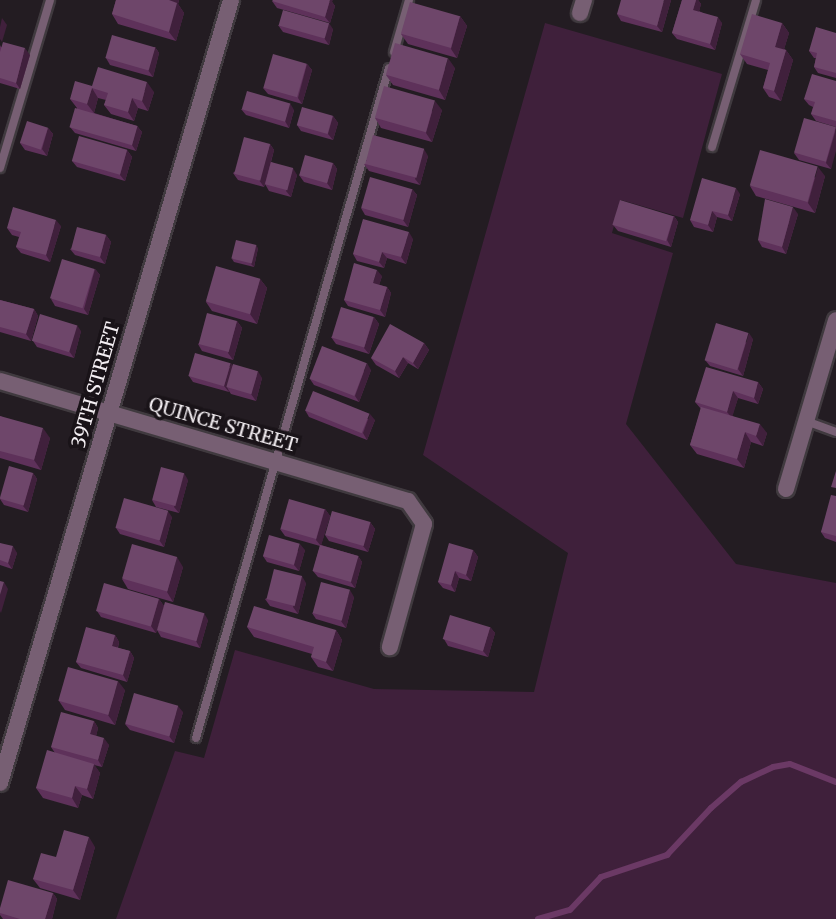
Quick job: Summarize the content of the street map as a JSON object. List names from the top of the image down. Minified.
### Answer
{"streets":{"street":["39TH STREET","QUINCE STREET"]},"crossings":[["39TH STREET","QUINCE STREET"]]}
